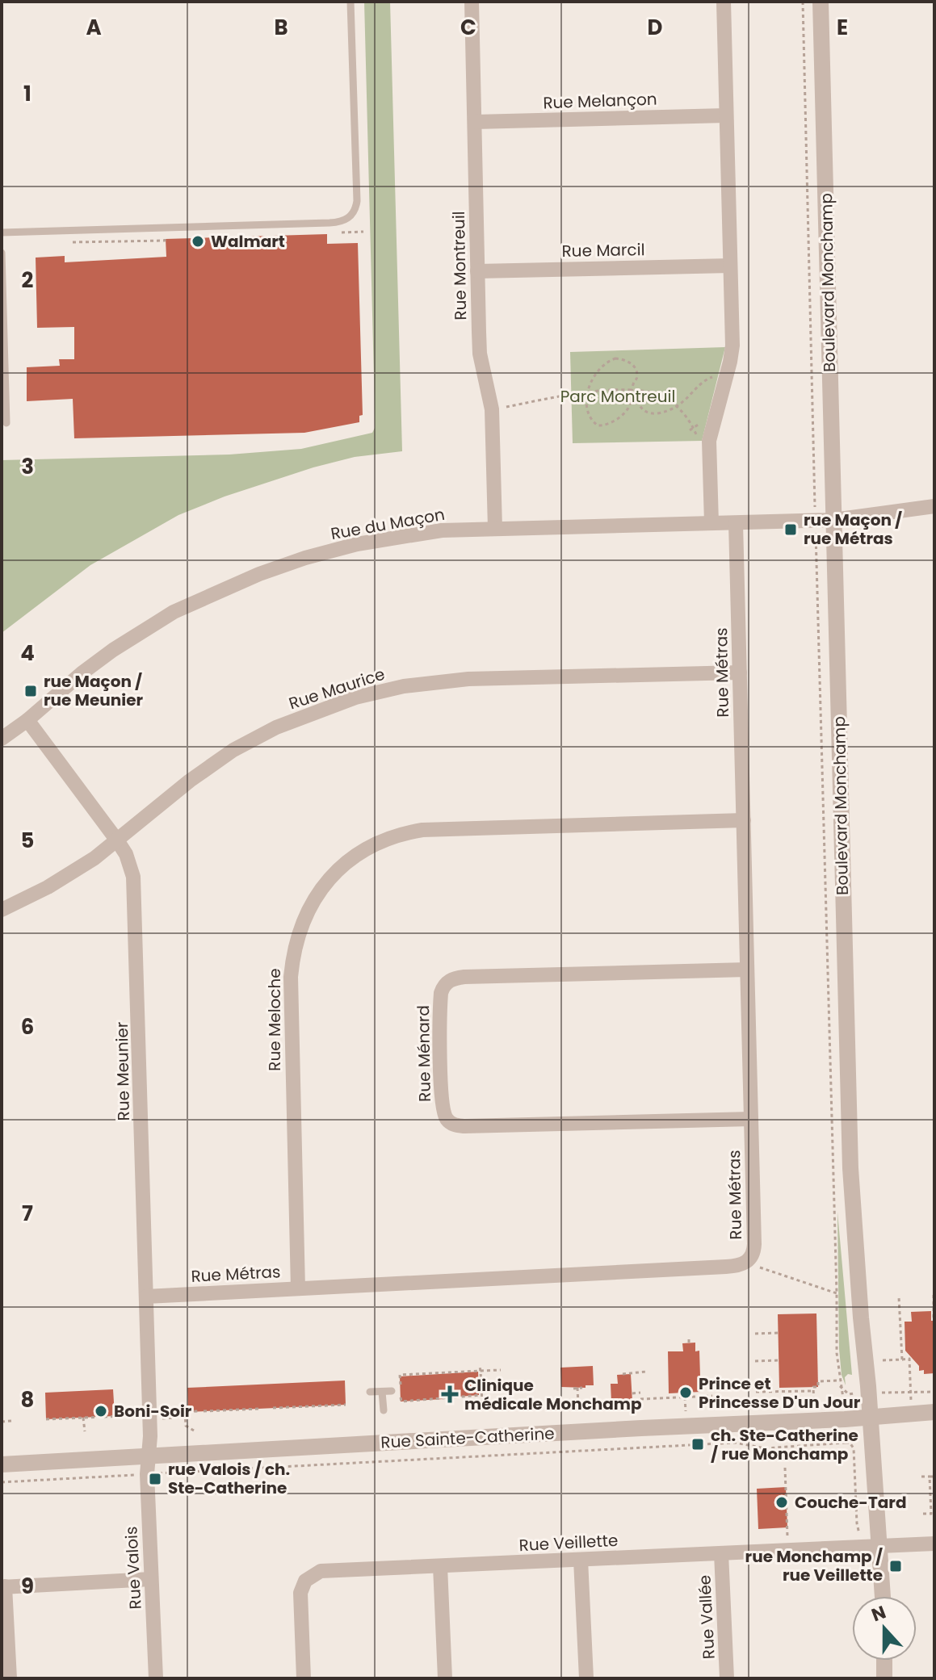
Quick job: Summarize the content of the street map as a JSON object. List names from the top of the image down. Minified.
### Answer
{"streets":{"street":["Rue Melançon","Rue Marcil","Rue Montreuil","Boulevard Monchamp","Rue du Maçon","Rue Métras","Rue Maurice","Rue Meloche","Rue Ménard","Rue Meunier","Rue Sainte-Catherine","Rue Veillette","Rue Valois","Rue Vallée"]},"crossings":[["Rue Melançon","Rue Montreuil"],["Rue Marcil","Rue Montreuil"],["Rue Montreuil","Rue du Maçon"],["Boulevard Monchamp","Rue du Maçon"],["Boulevard Monchamp","Rue Sainte-Catherine"],["Boulevard Monchamp","Rue Veillette"],["Rue du Maçon","Rue Métras"],["Rue du Maçon","Rue Meunier"],["Rue Métras","Rue Maurice"],["Rue Métras","Rue Meloche"],["Rue Métras","Rue Ménard"],["Rue Métras","Rue Meunier"],["Rue Maurice","Rue Meunier"],["Rue Meunier","Rue Sainte-Catherine"],["Rue Meunier","Rue Valois"],["Rue Sainte-Catherine","Rue Valois"],["Rue Veillette","Rue Vallée"]],"parks":["Parc Montreuil"],"places":{"other":["Walmart","Prince et Princesse D'un Jour","Boni-Soir","Couche-Tard"],"transit":["rue Maçon / rue Métras","rue Maçon / rue Meunier","ch. Ste-Catherine / rue Monchamp","rue Valois / ch. Ste-Catherine","rue Monchamp / rue Veillette"],"health":["Clinique médicale Monchamp"]},"north":"top","grid":{"columns":["A","B","C","D","E"],"rows":["1","2","3","4","5","6","7","8","9"]}}
